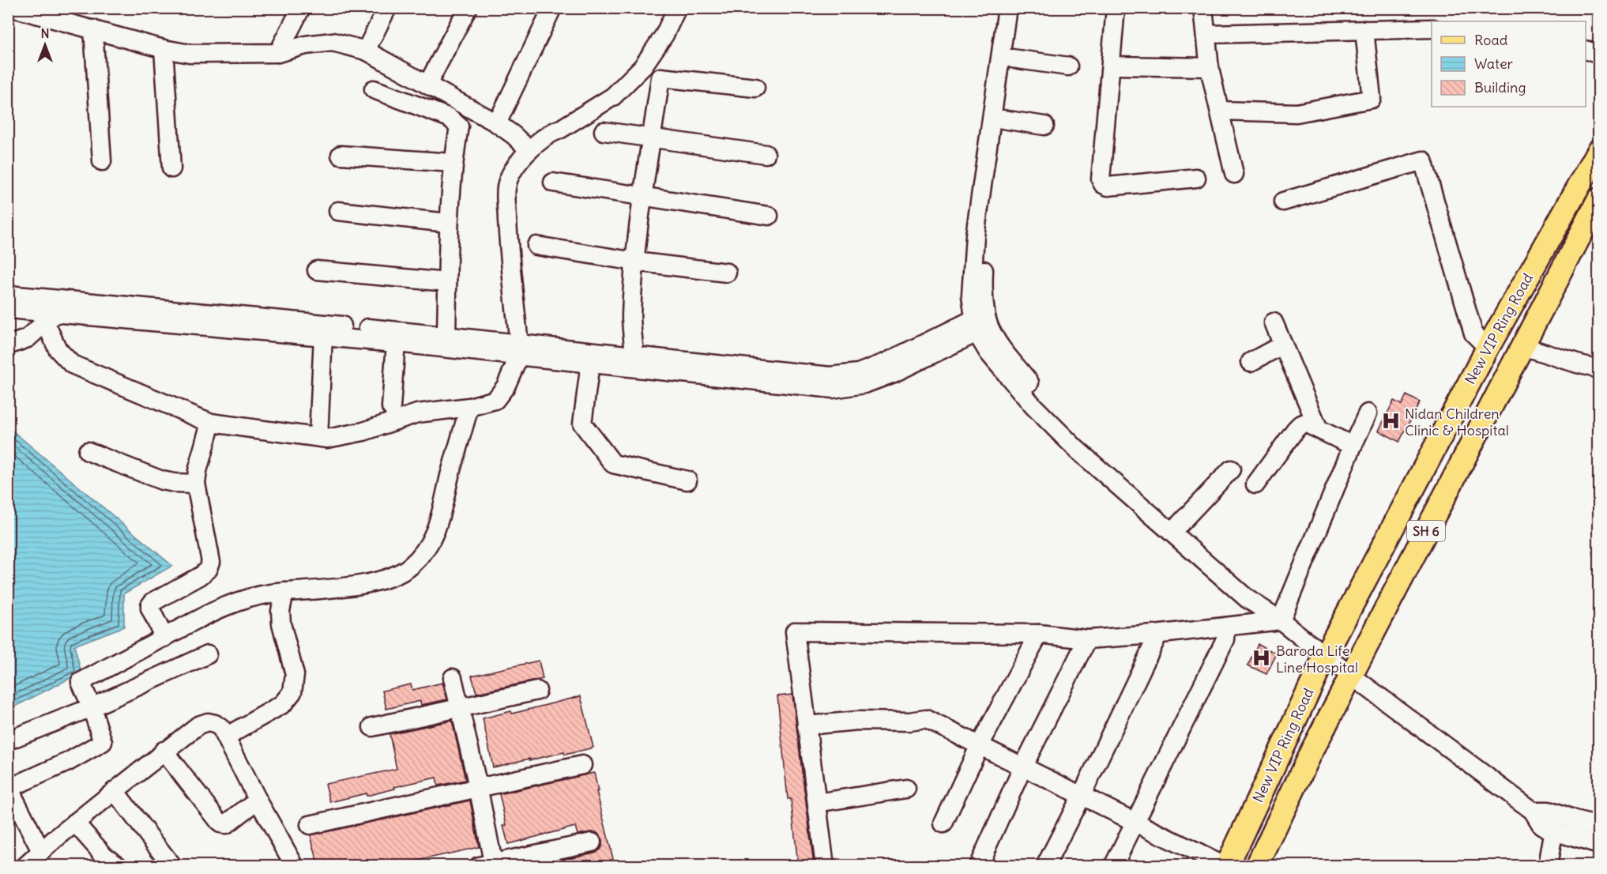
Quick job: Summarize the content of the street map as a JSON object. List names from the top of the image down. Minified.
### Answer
{"streets":{"main road":["New VIP Ring Road","SH 6"]},"places":{"hospital":["Nidan Children Clinic & Hospital","Baroda Life Line Hospital"]},"legend":["Road","Water","Building"],"north":"top"}
